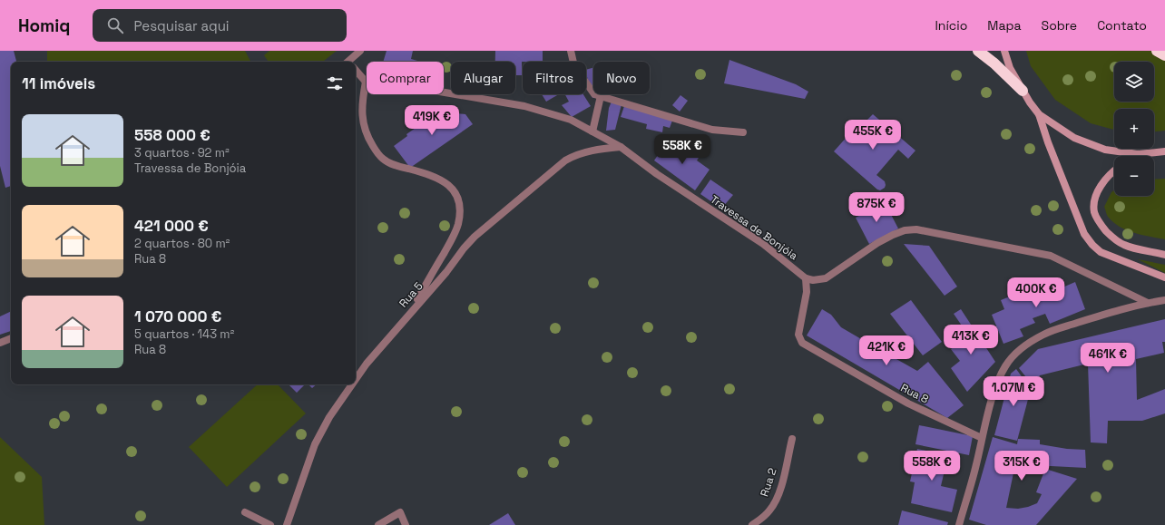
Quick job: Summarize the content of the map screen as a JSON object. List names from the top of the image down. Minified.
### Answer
{"streets":{"street":["Travessa de Bonjóia","Rua 5","Rua 8","Rua 2"]},"crossings":[["Travessa de Bonjóia","Rua 5"],["Travessa de Bonjóia","Rua 8"]],"page":{"header":"Homiq","search":"Pesquisar aqui","nav":["Início","Mapa","Sobre","Contato"],"map_buttons":["+","−"],"chip":["Comprar","Alugar","Filtros","Novo"],"heading":"11 imóveis","price":["419K €","455K €","558K €","875K €","400K €","413K €","421K €","461K €","1.07M €","558K €","315K €"],"list":[{"name":"558 000 €","note":"3 quartos · 92 m² · Travessa de Bonjóia"},{"name":"421 000 €","note":"2 quartos · 80 m² · Rua 8"},{"name":"1 070 000 €","note":"5 quartos · 143 m² · Rua 8"}]}}
